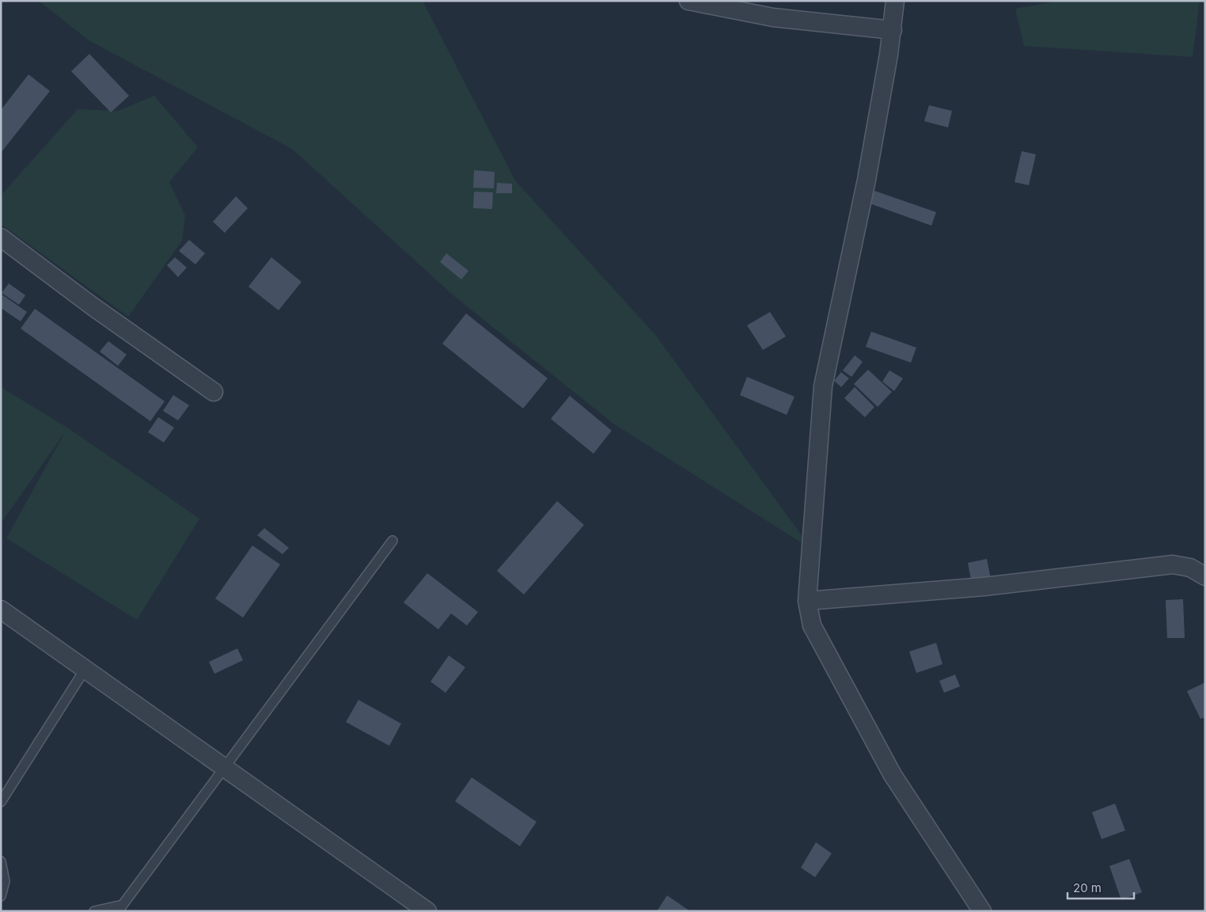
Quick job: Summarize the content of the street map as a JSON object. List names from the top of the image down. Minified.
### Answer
{"scale_bar":"20 m"}
